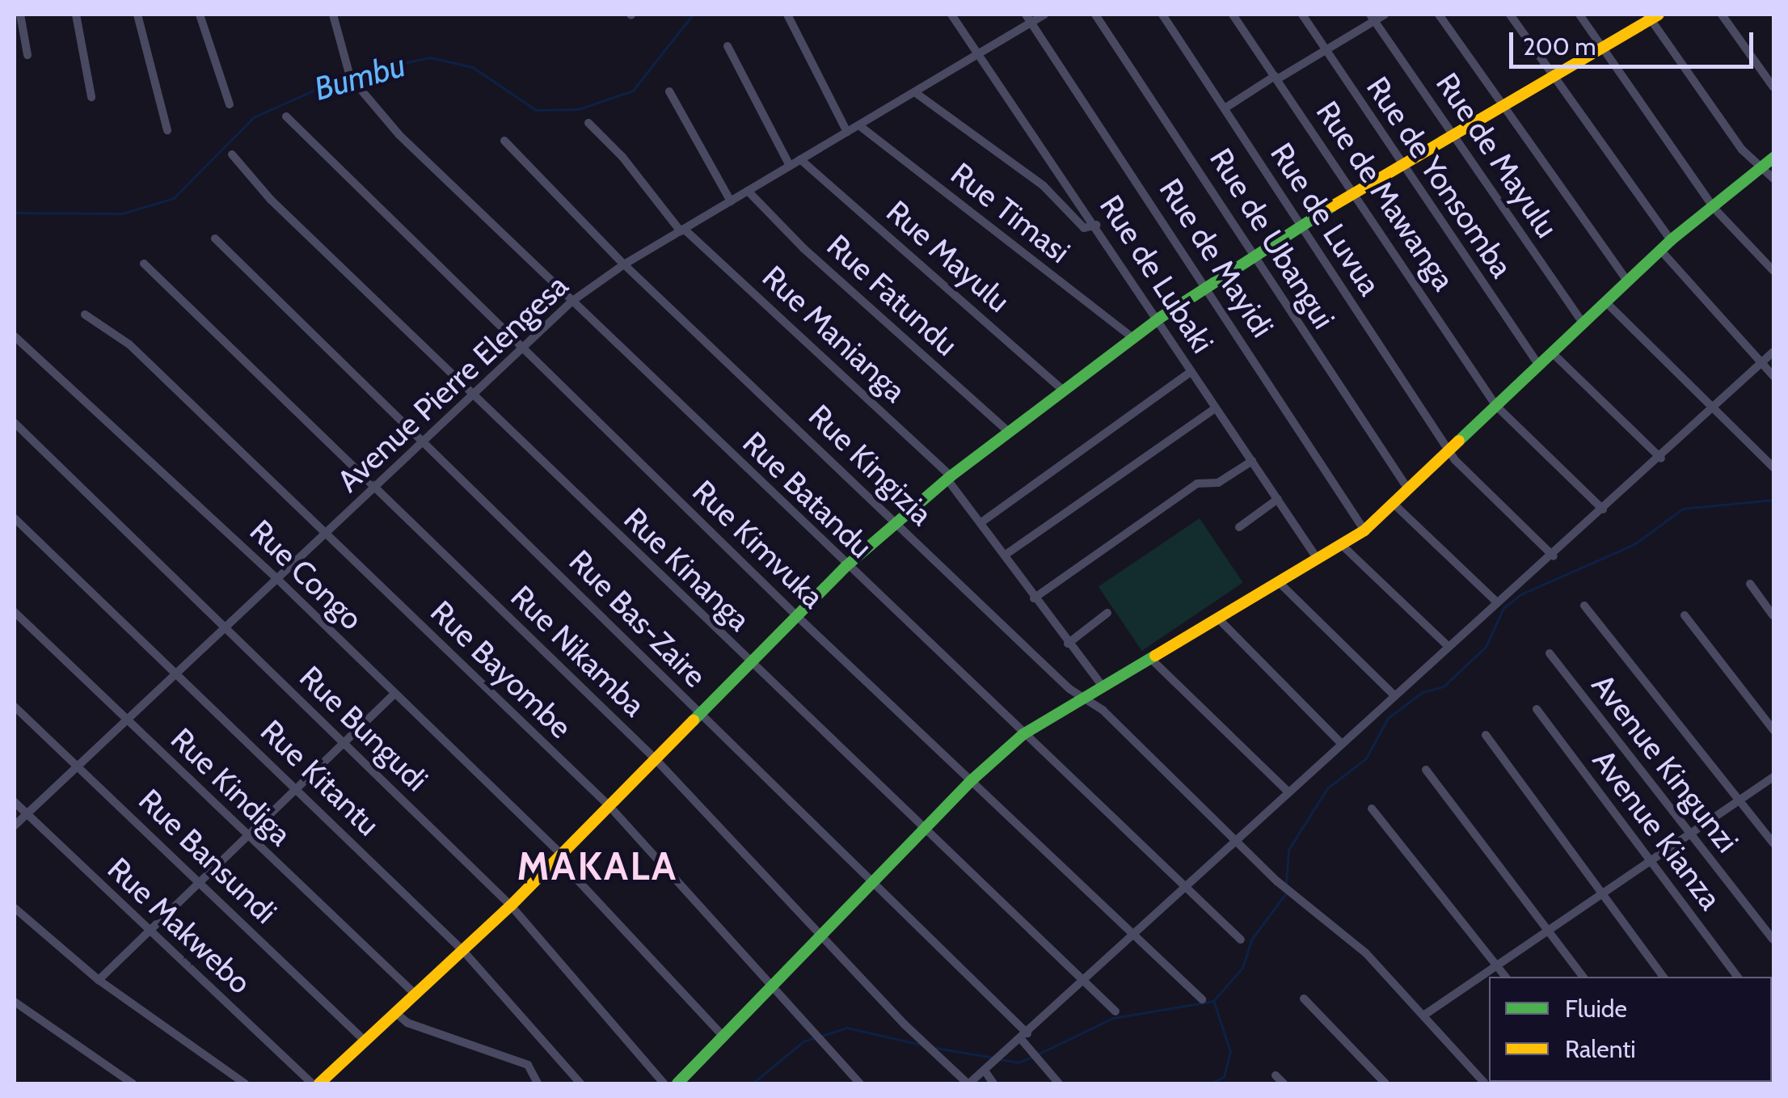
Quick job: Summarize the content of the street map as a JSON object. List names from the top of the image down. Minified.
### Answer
{"streets":{"street":["Rue de Mayulu","Rue de Yonsomba","Rue de Mawanga","Rue Timasi","Rue de Luvua","Rue de Ubangui","Rue Mayulu","Rue de Mayidi","Rue de Lubaki","Rue Fatundu","Rue Manianga","Avenue Pierre Elengesa","Rue Kingizia","Rue Batandu","Rue Kimvuka","Rue Kinanga","Rue Congo","Rue Bas-Zaire","Rue Nikamba","Rue Bayombe","Rue Bungudi","Avenue Kingunzi","Rue Kitantu","Rue Kindiga","Avenue Kianza","Rue Bansundi","Rue Makwebo"]},"crossings":[["Rue Timasi","Avenue Pierre Elengesa"],["Rue Mayulu","Avenue Pierre Elengesa"],["Rue de Mayidi","Avenue Pierre Elengesa"],["Rue de Lubaki","Avenue Pierre Elengesa"],["Rue Fatundu","Avenue Pierre Elengesa"],["Rue Manianga","Avenue Pierre Elengesa"],["Avenue Pierre Elengesa","Rue Kingizia"],["Avenue Pierre Elengesa","Rue Batandu"],["Avenue Pierre Elengesa","Rue Kimvuka"],["Avenue Pierre Elengesa","Rue Kinanga"],["Avenue Pierre Elengesa","Rue Congo"],["Avenue Pierre Elengesa","Rue Bas-Zaire"],["Avenue Pierre Elengesa","Rue Nikamba"],["Avenue Pierre Elengesa","Rue Bayombe"],["Avenue Pierre Elengesa","Rue Bungudi"],["Avenue Pierre Elengesa","Rue Kitantu"],["Avenue Pierre Elengesa","Rue Kindiga"],["Avenue Pierre Elengesa","Rue Bansundi"],["Avenue Pierre Elengesa","Rue Makwebo"]],"districts":["MAKALA"],"water":["Bumbu"],"legend":["Fluide","Ralenti"],"scale_bar":"200 m"}
